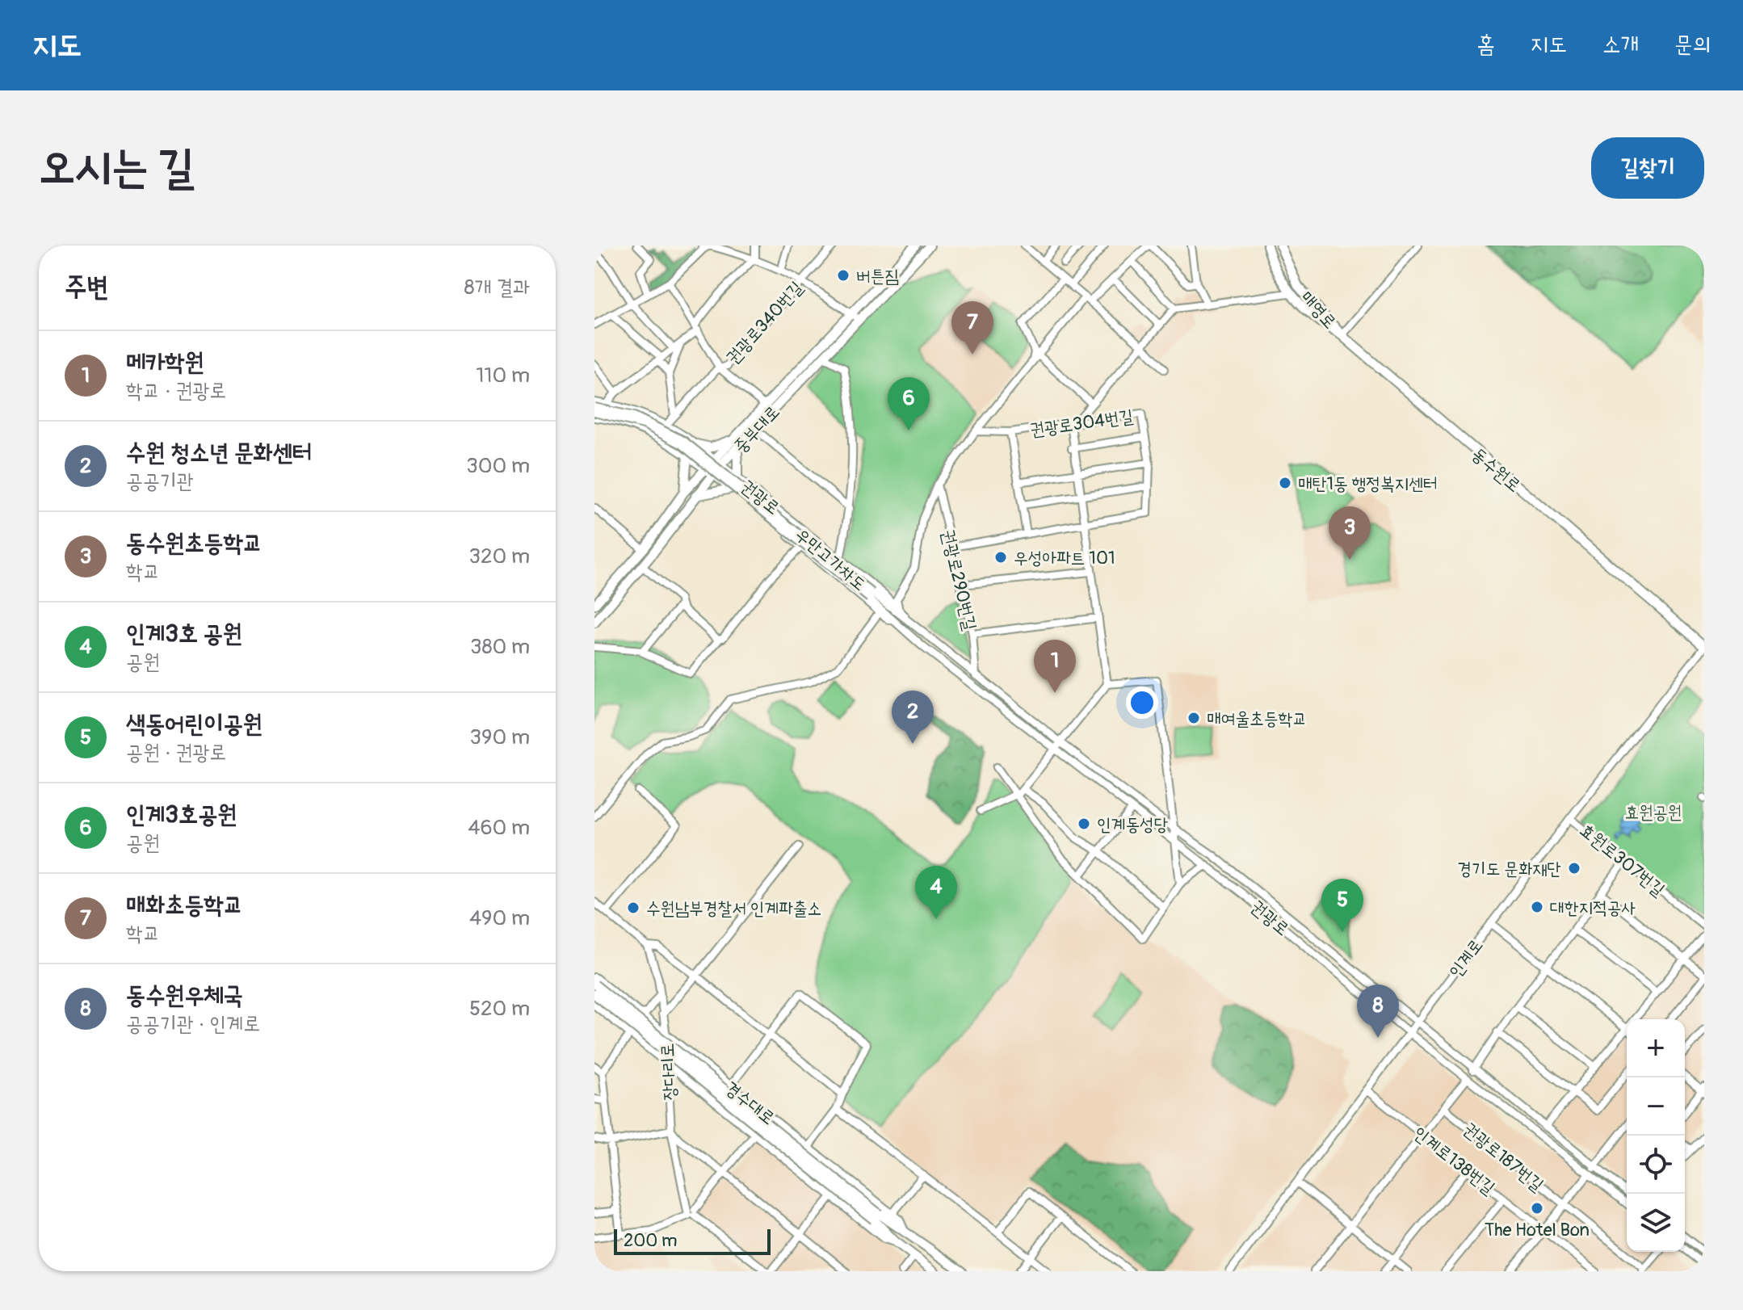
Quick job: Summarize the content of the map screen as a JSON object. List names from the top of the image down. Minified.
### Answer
{"streets":{"main road":["매영로","중부대로","동수원로","경수대로"],"street":["권광로340번길","권광로304번길","권광로","우만고가차도","권광로290번길","효원로307번길","인계로","장다리로","권광로187번길","인계로138번길"]},"crossings":[["매영로","동수원로"],["권광로340번길","권광로"],["중부대로","권광로"],["동수원로","인계로"],["권광로","우만고가차도"],["권광로","권광로290번길"],["권광로","인계로"],["효원로307번길","인계로"],["인계로","인계로138번길"],["장다리로","경수대로"]],"parks":["효원공원"],"places":["버튼짐","매탄1동 행정복지센터","우성아파트 101","매여울초등학교","인계동성당","경기도 문화재단","대한지적공사","수원남부경찰서 인계파출소","The Hotel Bon"],"scale_bar":"200 m","page":{"header":"지도","nav":["홈","지도","소개","문의"],"buttons":"길찾기","title":"오시는 길","heading":["주변","8개 결과"],"pins":["7","6","3","1","2","4","5","8"],"list":[{"mark":"1","name":"메카학원","note":"학교 · 권광로","value":"110 m"},{"mark":"2","name":"수원 청소년 문화센터","note":"공공기관","value":"300 m"},{"mark":"3","name":"동수원초등학교","note":"학교","value":"320 m"},{"mark":"4","name":"인계3호 공원","note":"공원","value":"380 m"},{"mark":"5","name":"색동어린이공원","note":"공원 · 권광로","value":"390 m"},{"mark":"6","name":"인계3호공원","note":"공원","value":"460 m"},{"mark":"7","name":"매화초등학교","note":"학교","value":"490 m"},{"mark":"8","name":"동수원우체국","note":"공공기관 · 인계로","value":"520 m"}],"map_buttons":["+","−"],"scale":"200 m"}}
